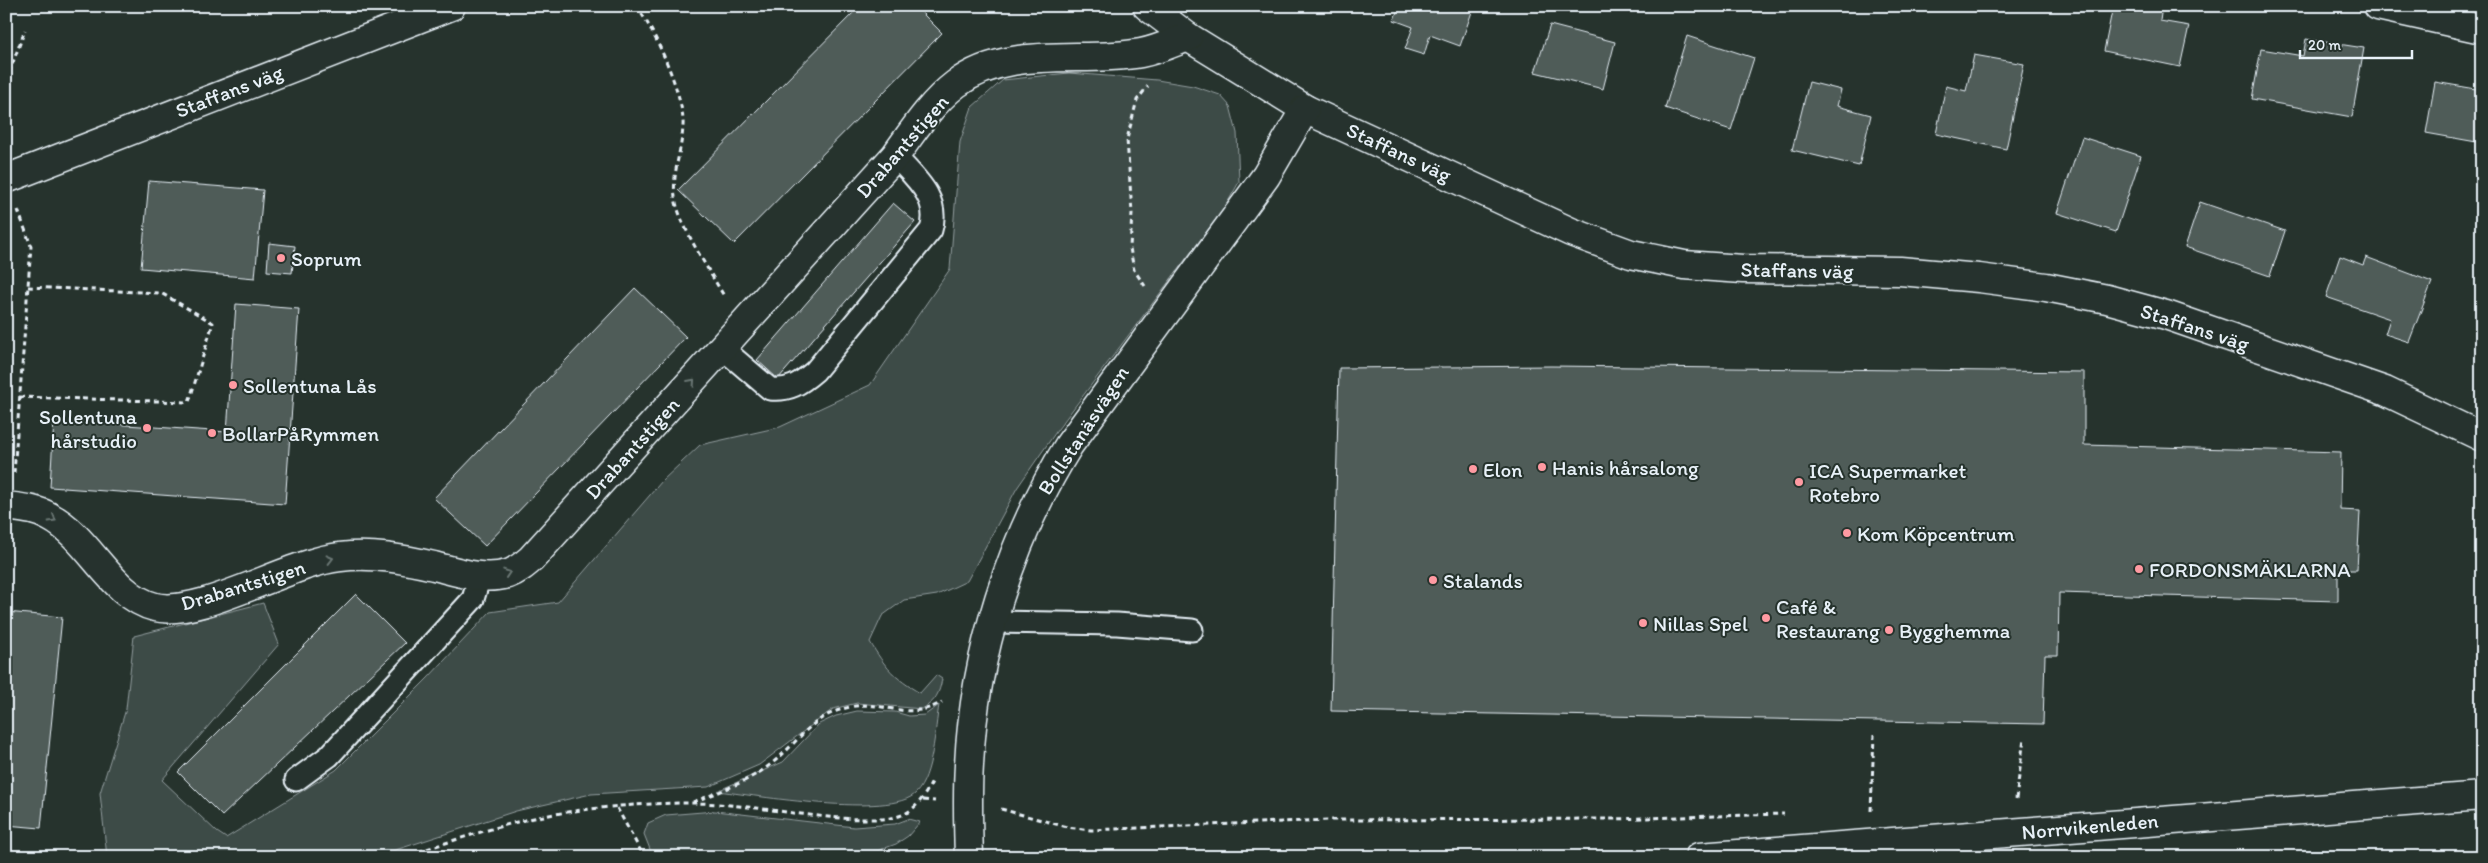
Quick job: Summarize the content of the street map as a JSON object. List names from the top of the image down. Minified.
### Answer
{"streets":{"street":["Staffans väg","Drabantstigen","Bollstanäsvägen","Norrvikenleden"]},"crossings":[["Staffans väg","Drabantstigen"],["Staffans väg","Bollstanäsvägen"]],"one_way":["Drabantstigen"],"places":["Soprum","Sollentuna Lås","Sollentuna hårstudio","BollarPåRymmen","Hanis hårsalong","Elon","ICA Supermarket Rotebro","Kom Köpcentrum","FORDONSMÄKLARNA","Stalands","Café & Restaurang","Nillas Spel","Bygghemma"],"scale_bar":"20 m"}
